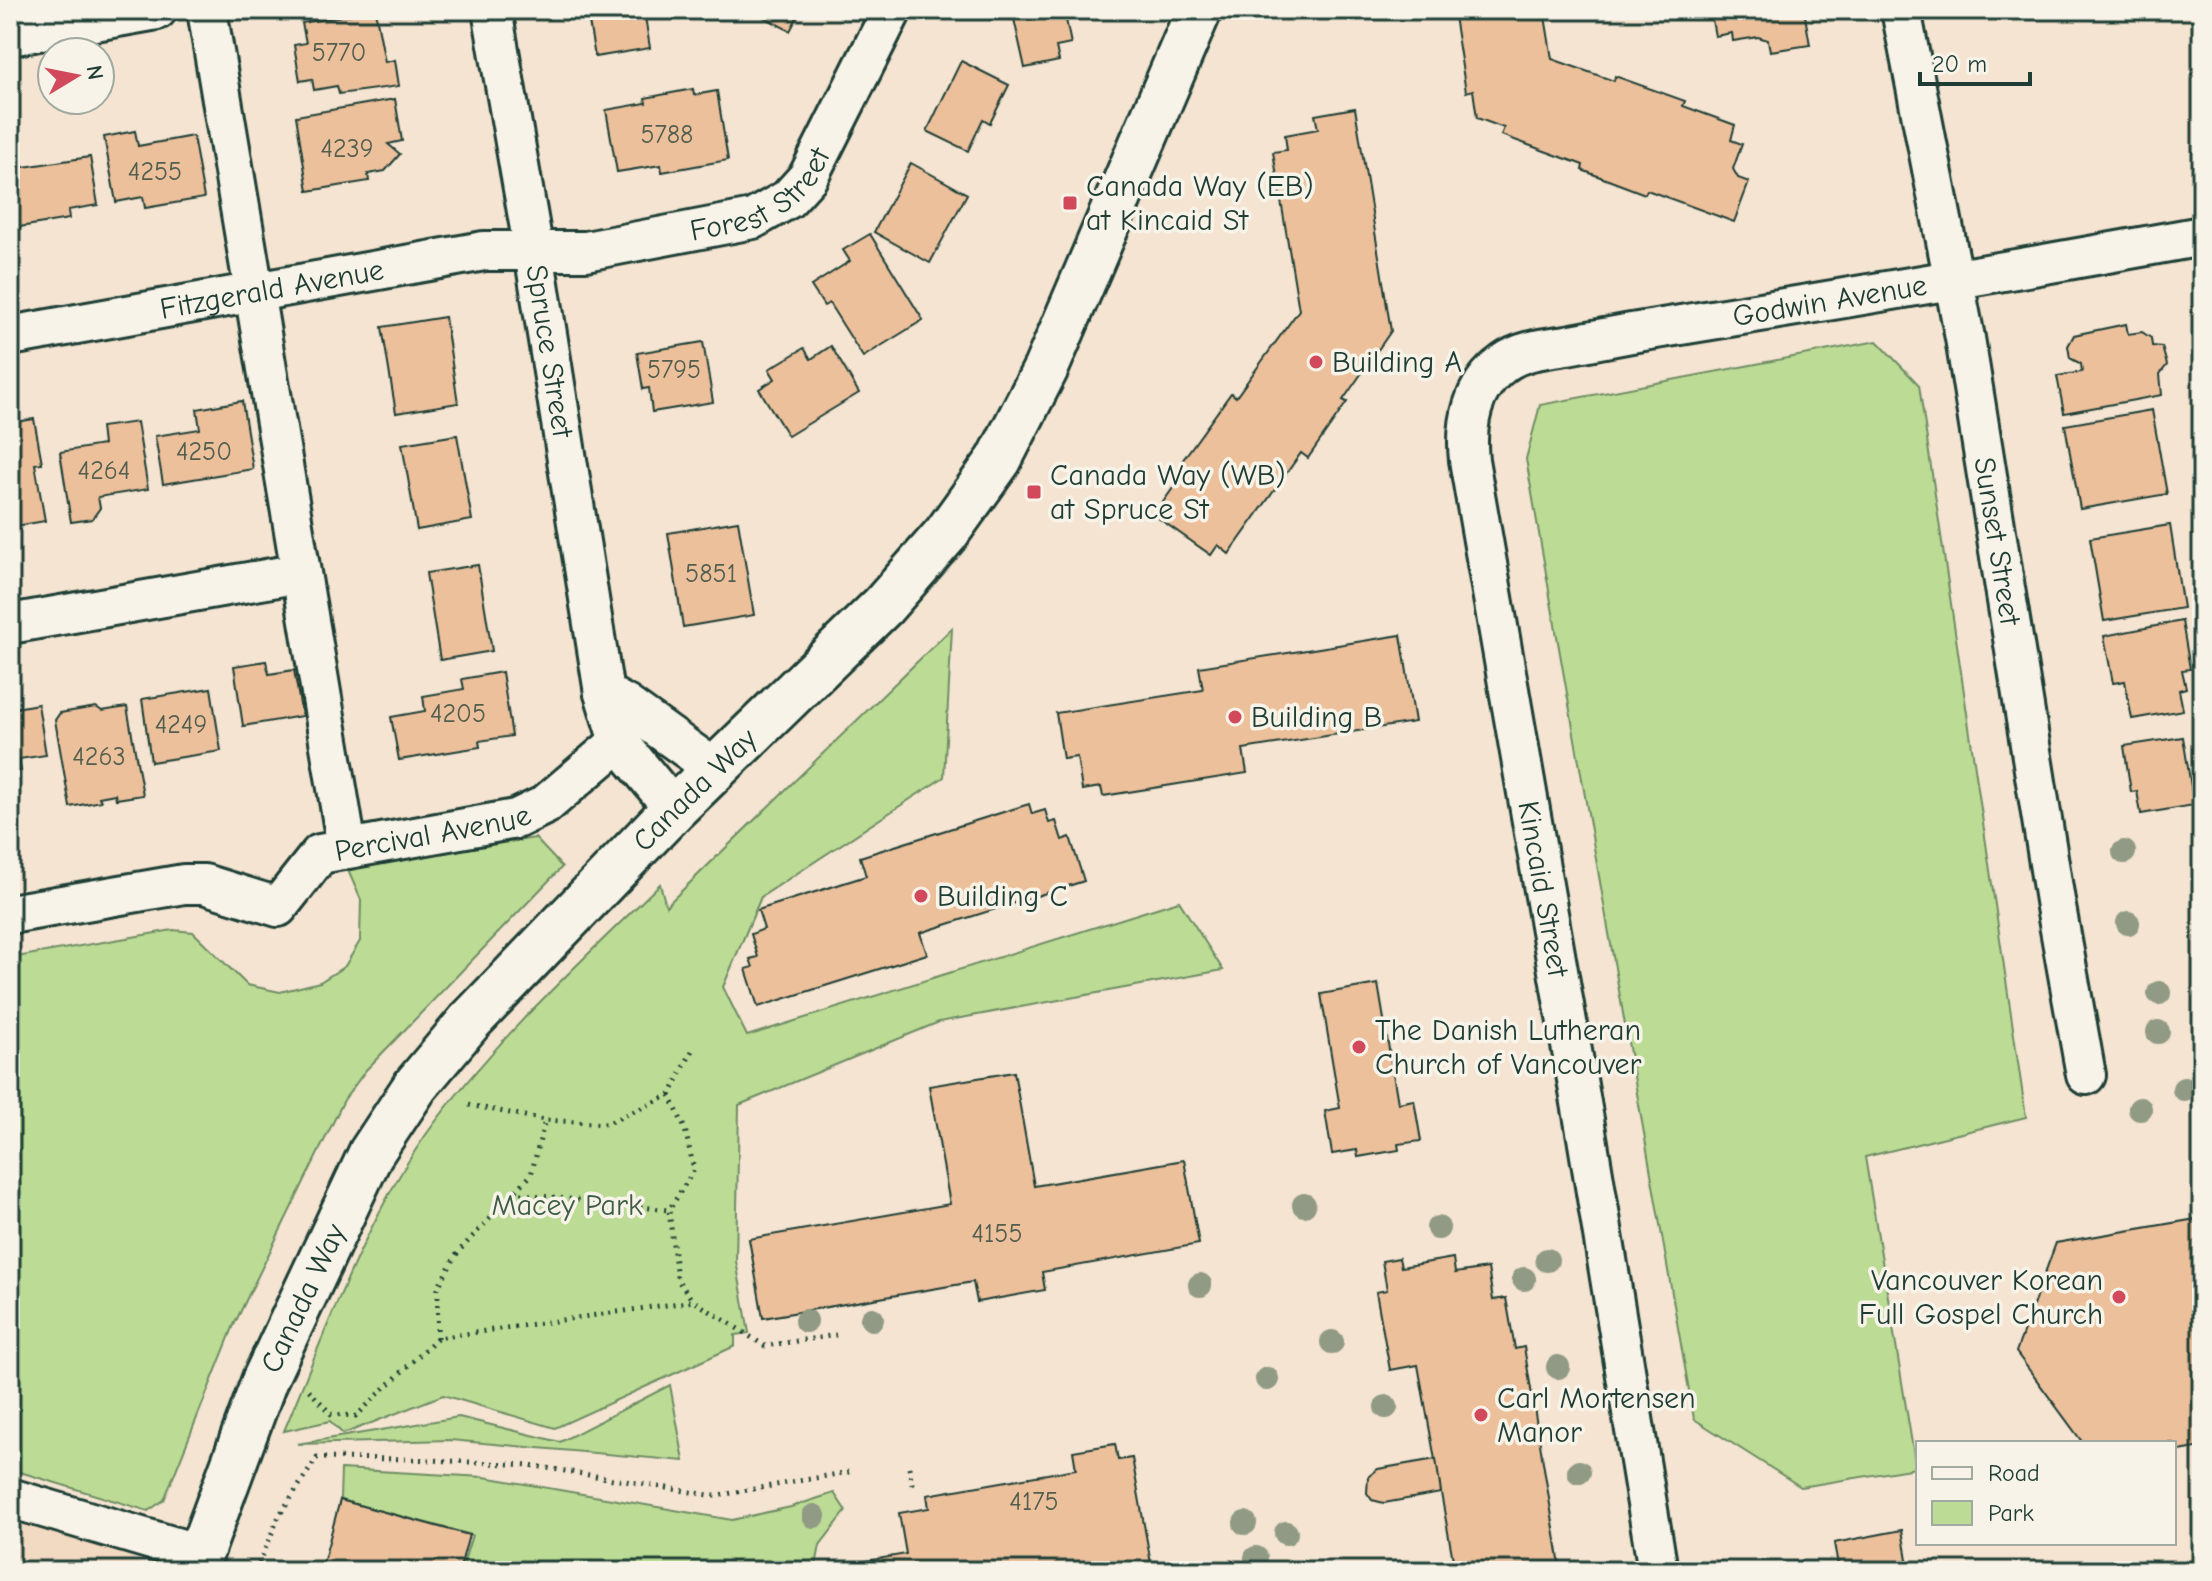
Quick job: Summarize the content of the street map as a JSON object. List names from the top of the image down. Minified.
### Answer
{"streets":{"main road":["Canada Way"],"street":["Forest Street","Fitzgerald Avenue","Godwin Avenue","Spruce Street","Sunset Street","Percival Avenue","Kincaid Street"]},"crossings":[["Forest Street","Fitzgerald Avenue"],["Forest Street","Spruce Street"],["Fitzgerald Avenue","Spruce Street"],["Godwin Avenue","Sunset Street"],["Godwin Avenue","Kincaid Street"],["Spruce Street","Canada Way"],["Spruce Street","Percival Avenue"]],"parks":["Macey Park"],"places":{"transit":["Canada Way (EB) at Kincaid St","Canada Way (WB) at Spruce St"],"other":["Building A","Building B","Building C","The Danish Lutheran Church of Vancouver","Vancouver Korean Full Gospel Church","Carl Mortensen Manor"]},"house_numbers":["5770","5788","4239","4255","5795","4250","4264","5851","4205","4249","4263","4155","4175"],"legend":["Road","Park"],"scale_bar":"20 m","north":"right"}
